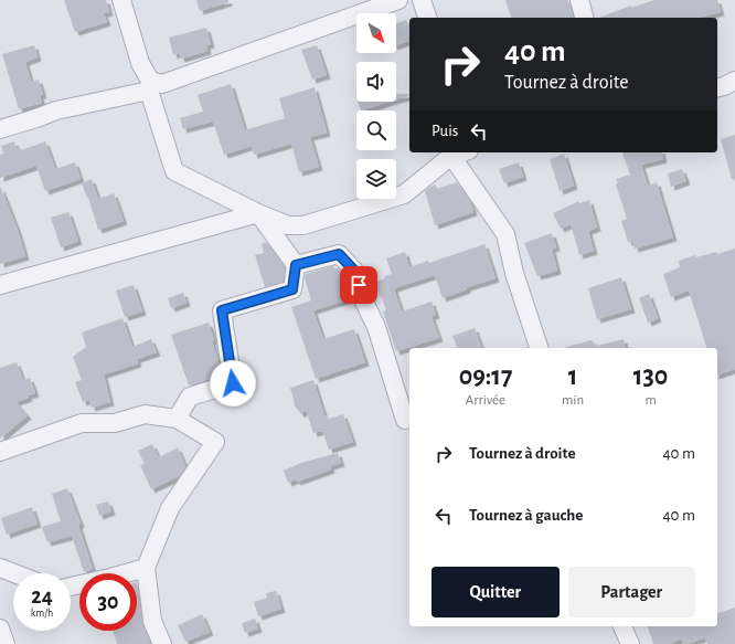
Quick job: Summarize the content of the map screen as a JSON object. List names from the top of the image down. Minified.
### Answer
{"north":"bottom right","page":{"turn":["40 m","Tournez à droite"],"then":"Puis","eta":["09:17","Arrivée","1","min","130","m"],"list":[{"name":"Tournez à droite","value":"40 m"},{"name":"Tournez à gauche","value":"40 m"}],"buttons":["Quitter","Partager"],"speed":"24 km/h","limit":"30"}}
